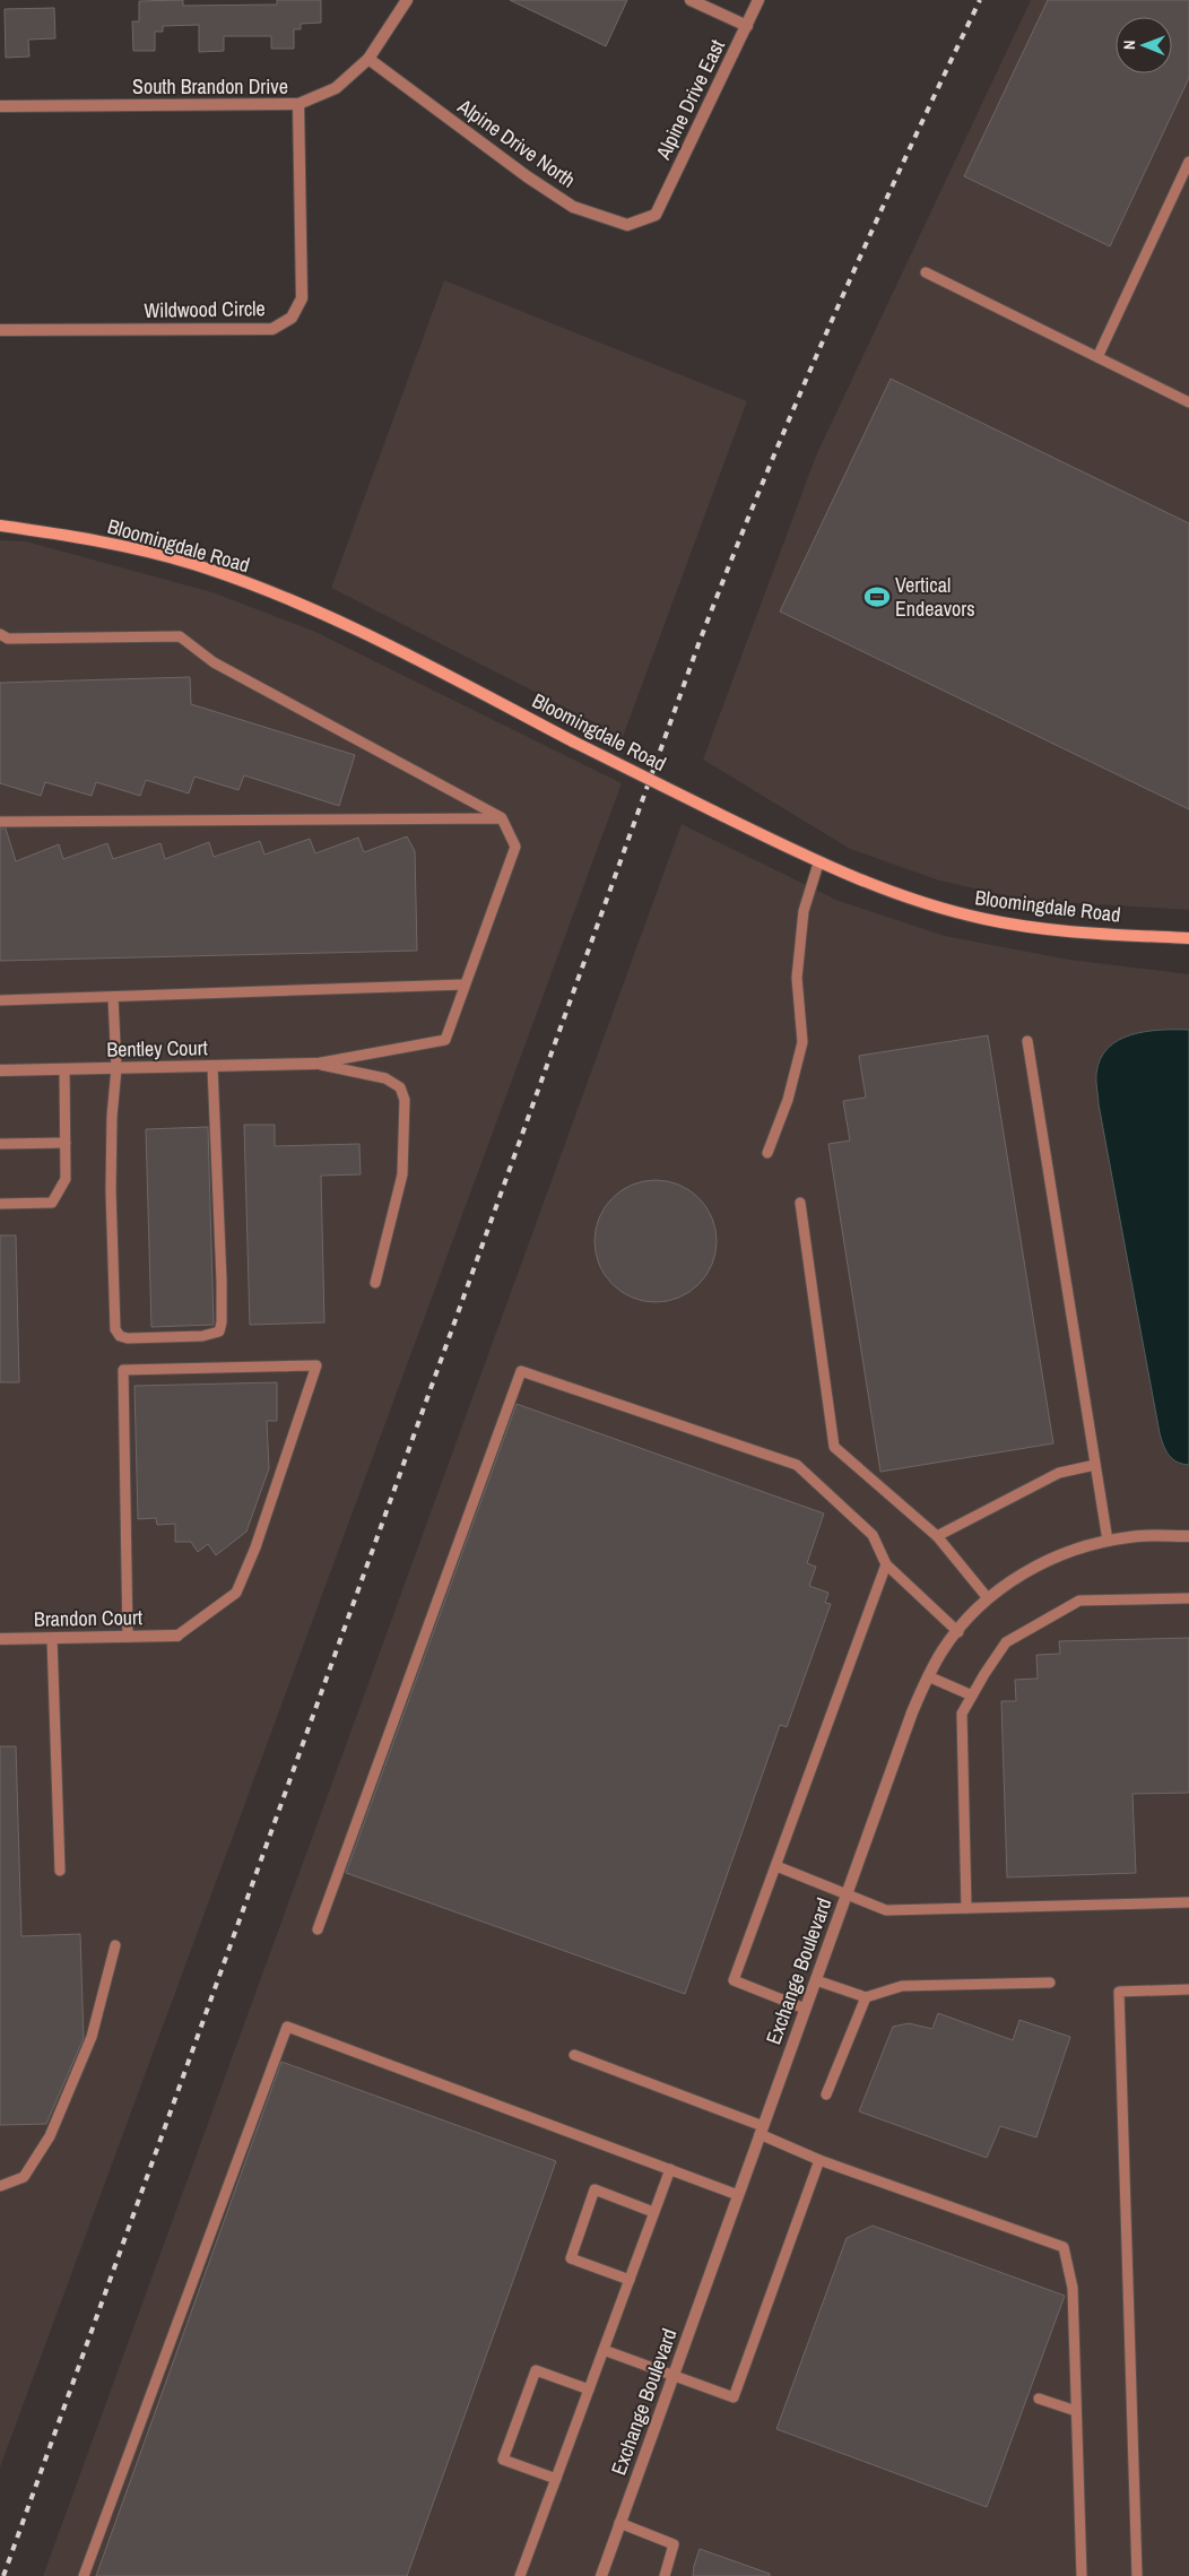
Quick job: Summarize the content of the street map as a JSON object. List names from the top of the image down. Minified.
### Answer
{"streets":{"main road":["Bloomingdale Road"],"street":["South Brandon Drive","Alpine Drive East","Alpine Drive North","Wildwood Circle","Bentley Court","Brandon Court","Exchange Boulevard"]},"crossings":[["South Brandon Drive","Alpine Drive North"],["South Brandon Drive","Wildwood Circle"],["Alpine Drive East","Alpine Drive North"]],"places":{"sports":["Vertical Endeavors"]},"north":"left"}
